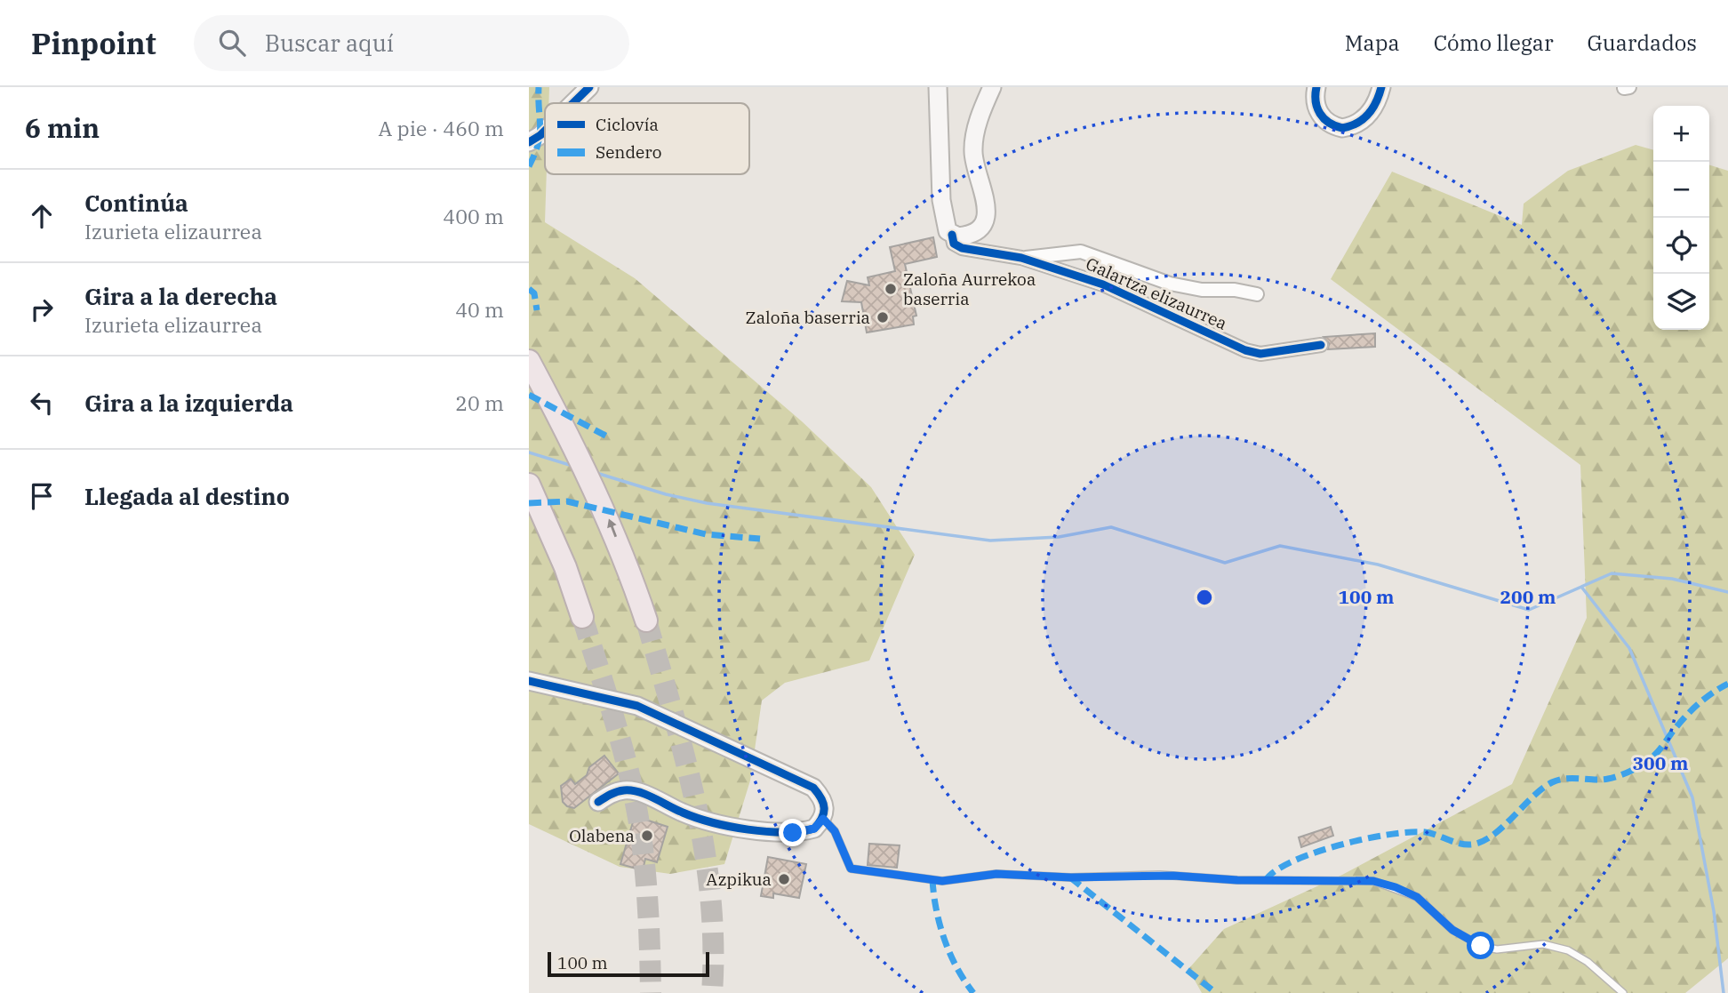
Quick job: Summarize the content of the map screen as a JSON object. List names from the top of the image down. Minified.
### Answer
{"streets":{"street":["Galartza elizaurrea"]},"places":["Zaloña Aurrekoa baserria","Zaloña baserria","Olabena","Azpikua"],"legend":["Ciclovía","Sendero"],"scale_bar":"100 m","page":{"header":"Pinpoint","search":"Buscar aquí","nav":["Mapa","Cómo llegar","Guardados"],"heading":["6 min","A pie · 460 m"],"map_buttons":["+","−"],"list":[["Continúa","Izurieta elizaurrea","400 m"],["Gira a la derecha","Izurieta elizaurrea","40 m"],["Gira a la izquierda","20 m"],"Llegada al destino"],"scale":"100 m"},"rings":["100 m","200 m","300 m"]}
